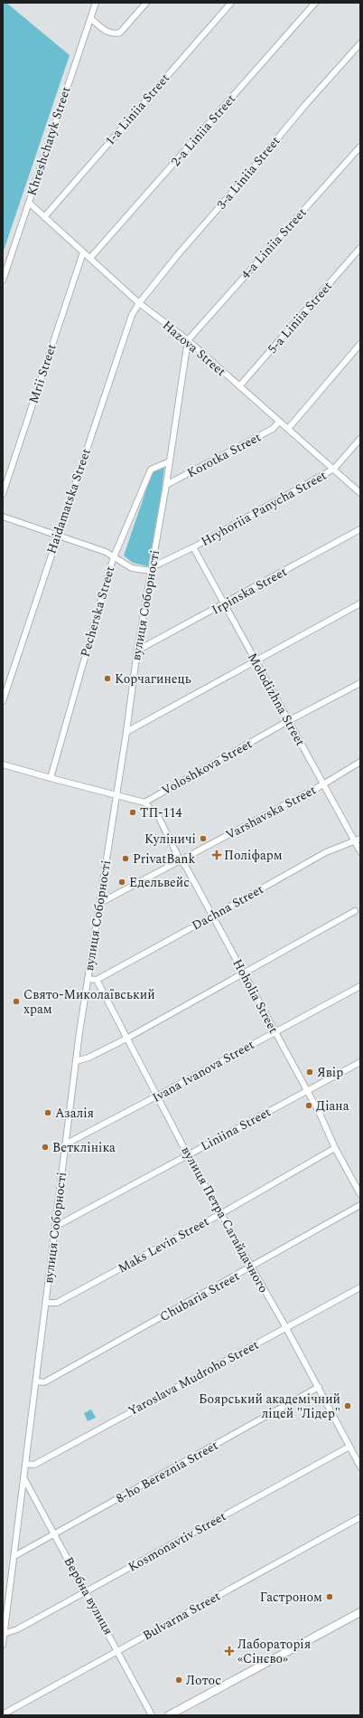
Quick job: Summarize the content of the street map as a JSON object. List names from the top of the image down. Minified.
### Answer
{"streets":{"street":["1-a Liniia Street","2-a Liniia Street","Khreshchatyk Street","3-a Liniia Street","4-a Liniia Street","5-a Liniia Street","Hazova Street","Mrii Street","Korotka Street","Haidamatska Street","Hryhoriia Panycha Street","Irpinska Street","вулиця Соборності","Pecherska Street","Molodizhna Street","Voloshkova Street","Varshavska Street","Dachna Street","Hoholia Street","Ivana Ivanova Street","Liniina Street","вулиця Петра Сагайдачного","Maks Levin Street","Chubaria Street","Yaroslava Mudroho Street","8-ho Bereznia Street","Kosmonavtiv Street","Вербна вулиця","Bulvarna Street"]},"crossings":[["1-a Liniia Street","Hazova Street"],["2-a Liniia Street","Hazova Street"],["Khreshchatyk Street","Hazova Street"],["3-a Liniia Street","Hazova Street"],["3-a Liniia Street","Haidamatska Street"],["4-a Liniia Street","Hazova Street"],["4-a Liniia Street","вулиця Соборності"],["5-a Liniia Street","Hazova Street"],["Hazova Street","Mrii Street"],["Hazova Street","Korotka Street"],["Hazova Street","Haidamatska Street"],["Hazova Street","Hryhoriia Panycha Street"],["Hazova Street","вулиця Соборності"],["Korotka Street","вулиця Соборності"],["Hryhoriia Panycha Street","вулиця Соборності"],["Hryhoriia Panycha Street","Molodizhna Street"],["Irpinska Street","вулиця Соборності"],["Irpinska Street","Molodizhna Street"],["вулиця Соборності","Pecherska Street"],["вулиця Соборності","Varshavska Street"],["вулиця Соборності","Ivana Ivanova Street"],["вулиця Соборності","Liniina Street"],["вулиця Соборності","Maks Levin Street"],["вулиця Соборності","Chubaria Street"],["вулиця Соборності","Yaroslava Mudroho Street"],["вулиця Соборності","8-ho Bereznia Street"],["вулиця Соборності","Kosmonavtiv Street"],["вулиця Соборності","Вербна вулиця"],["Molodizhna Street","Voloshkova Street"],["Molodizhna Street","Varshavska Street"],["Molodizhna Street","Dachna Street"],["Voloshkova Street","Hoholia Street"],["Varshavska Street","Hoholia Street"],["Dachna Street","Hoholia Street"],["Dachna Street","вулиця Петра Сагайдачного"],["Hoholia Street","Ivana Ivanova Street"],["Hoholia Street","Liniina Street"],["Hoholia Street","Maks Levin Street"],["Ivana Ivanova Street","вулиця Петра Сагайдачного"],["Liniina Street","вулиця Петра Сагайдачного"],["вулиця Петра Сагайдачного","Maks Levin Street"],["вулиця Петра Сагайдачного","Chubaria Street"],["вулиця Петра Сагайдачного","Yaroslava Mudroho Street"],["вулиця Петра Сагайдачного","8-ho Bereznia Street"],["вулиця Петра Сагайдачного","Kosmonavtiv Street"],["8-ho Bereznia Street","Вербна вулиця"],["Kosmonavtiv Street","Вербна вулиця"],["Вербна вулиця","Bulvarna Street"]],"places":{"other":["Корчагинець","ТП-114","Куліничі","PrivatBank","Едельвейс","Свято-Миколаївський храм","Явір","Діана","Азалія","Ветклініка","Боярський академічний ліцей \"Лідер\"","Гастроном","Лотос"],"health":["Поліфарм","Лабораторія «Сінєво»"]}}
